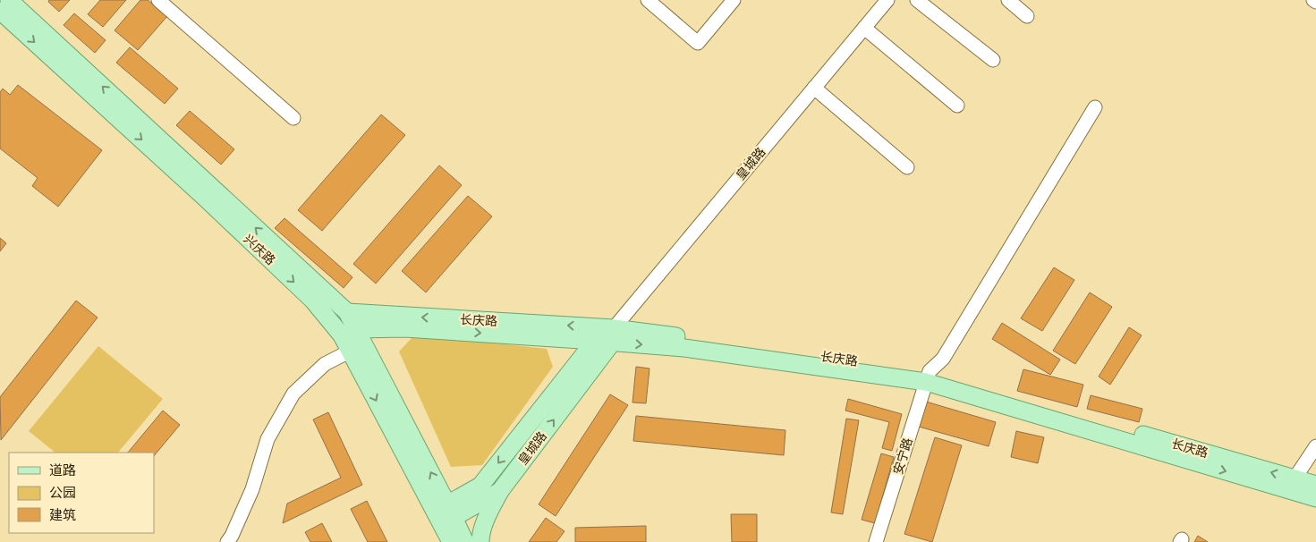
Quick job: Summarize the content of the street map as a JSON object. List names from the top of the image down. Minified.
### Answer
{"streets":{"main road":["皇城路","兴庆路","长庆路"],"street":["安宁路"]},"crossings":[["皇城路","兴庆路"],["皇城路","长庆路"],["兴庆路","长庆路"],["长庆路","安宁路"]],"legend":["道路","公园","建筑"]}
